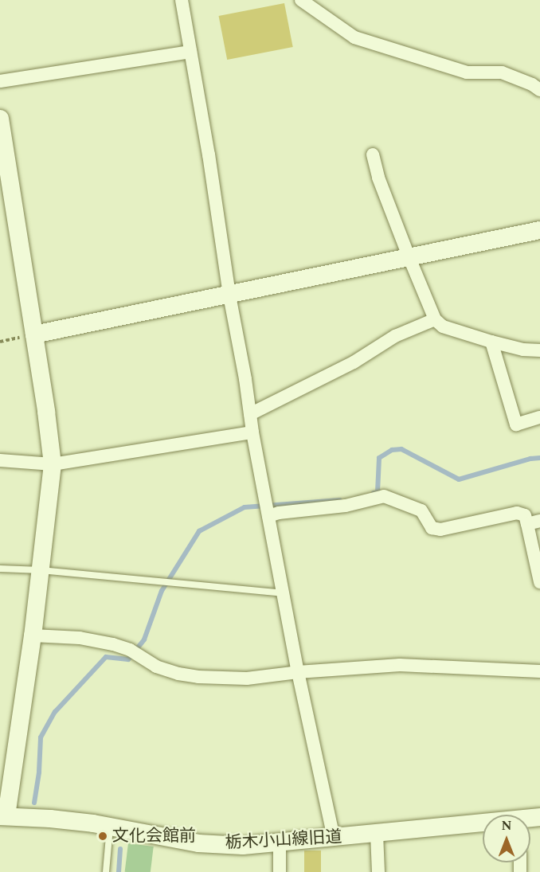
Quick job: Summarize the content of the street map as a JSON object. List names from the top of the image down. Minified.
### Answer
{"streets":{"street":["栃木小山線旧道"]},"places":["文化会館前"],"north":"top"}
